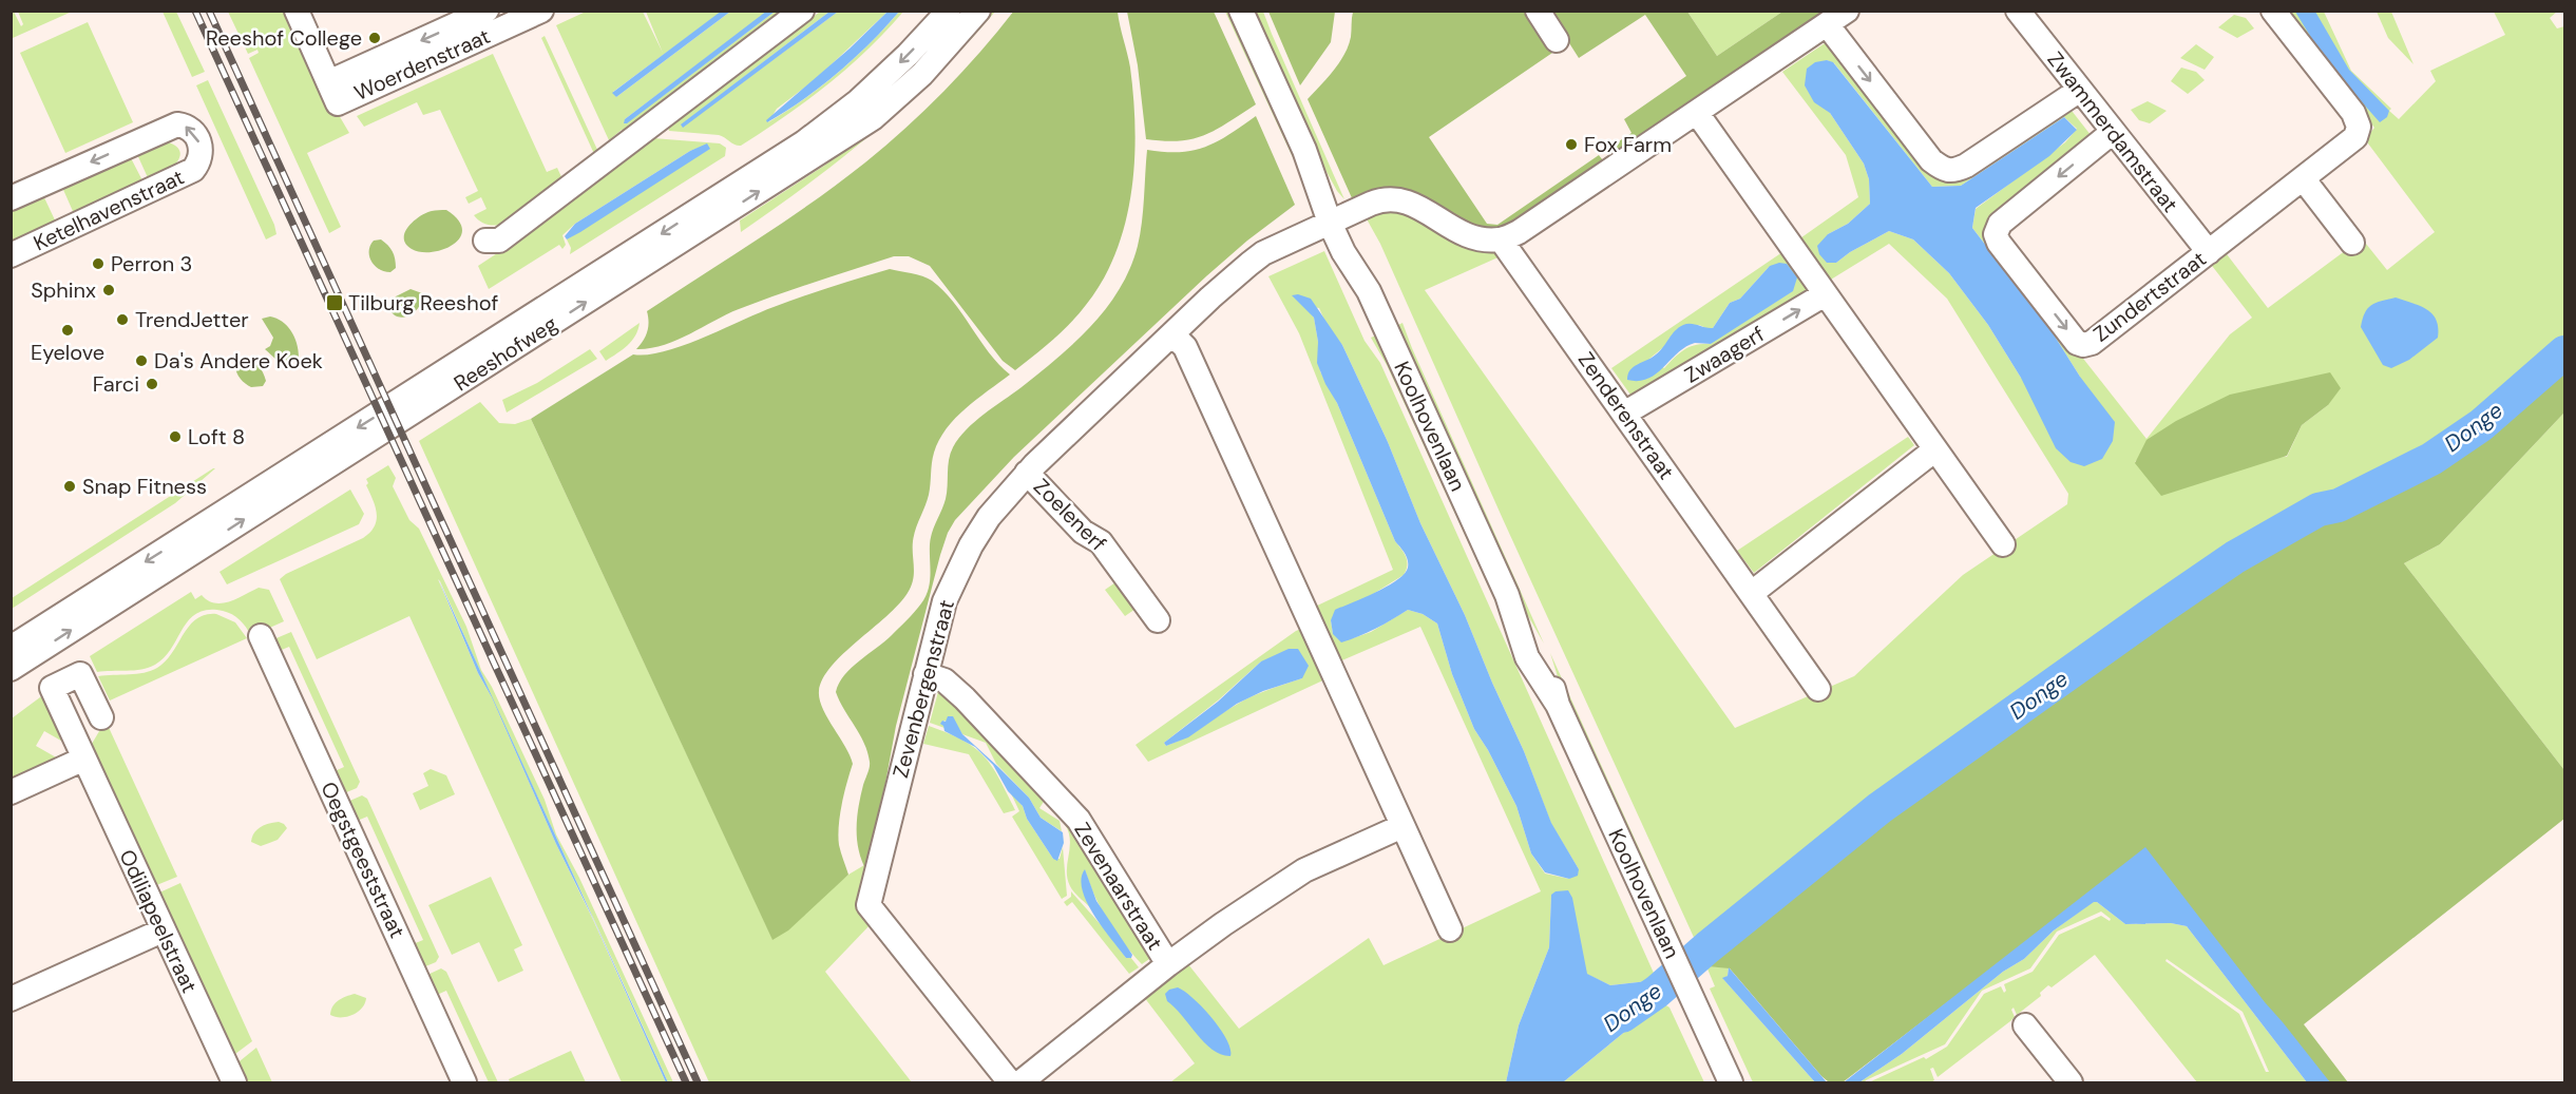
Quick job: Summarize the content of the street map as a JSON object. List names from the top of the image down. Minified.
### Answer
{"streets":{"street":["Woerdenstraat","Zwammerdamstraat","Ketelhavenstraat","Zundertstraat","Reeshofweg","Zwaagerf","Zenderenstraat","Koolhovenlaan","Zoelenerf","Zevenbergenstraat","Oegstgeeststraat","Zevenaarstraat","Odiliapeelstraat"]},"crossings":[["Zwammerdamstraat","Zundertstraat"],["Zwaagerf","Zenderenstraat"],["Zenderenstraat","Zevenbergenstraat"],["Koolhovenlaan","Zevenbergenstraat"],["Zoelenerf","Zevenbergenstraat"],["Zevenbergenstraat","Zevenaarstraat"]],"water":["Donge"],"places":{"other":["Reeshof College","Fox Farm","Perron 3","Sphinx","TrendJetter","Eyelove","Da's Andere Koek","Farci","Loft 8","Snap Fitness"],"transit":["Tilburg Reeshof"]}}
